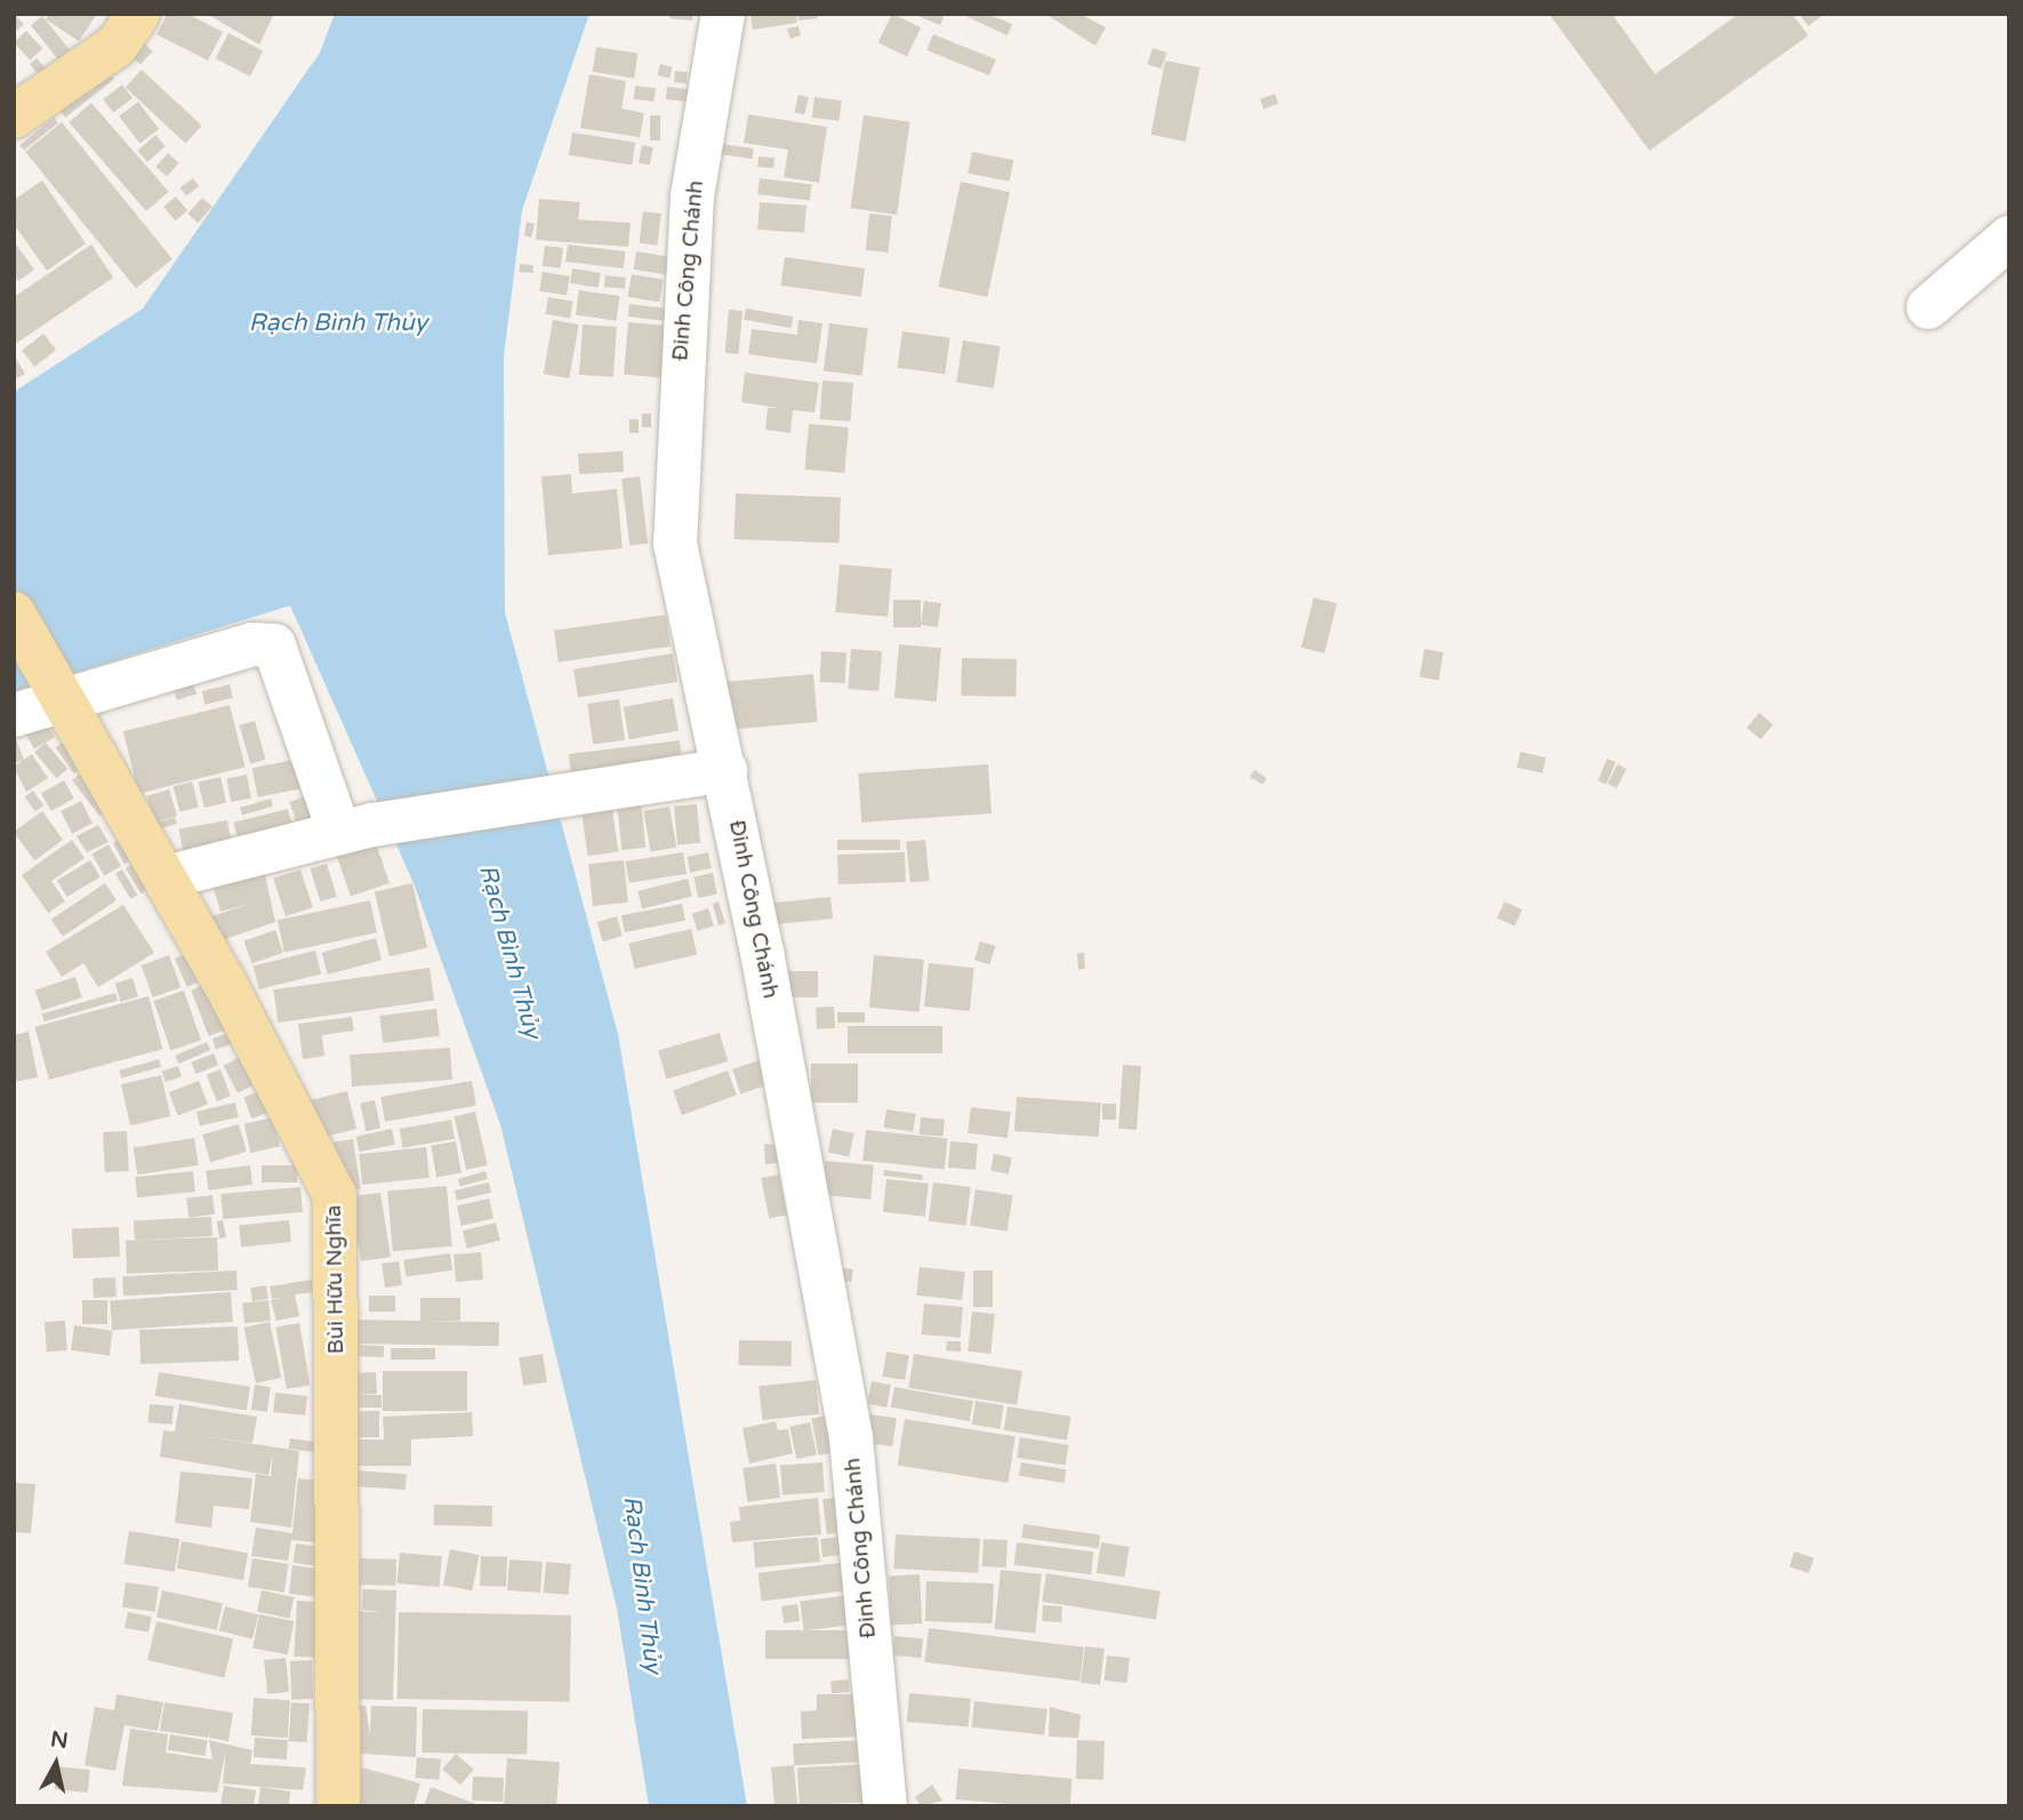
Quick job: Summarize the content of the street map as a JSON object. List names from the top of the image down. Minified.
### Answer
{"streets":{"main road":["Bùi Hữu Nghĩa"],"street":["Đinh Công Chánh"]},"water":["Rạch Bình Thủy"],"north":"top"}
